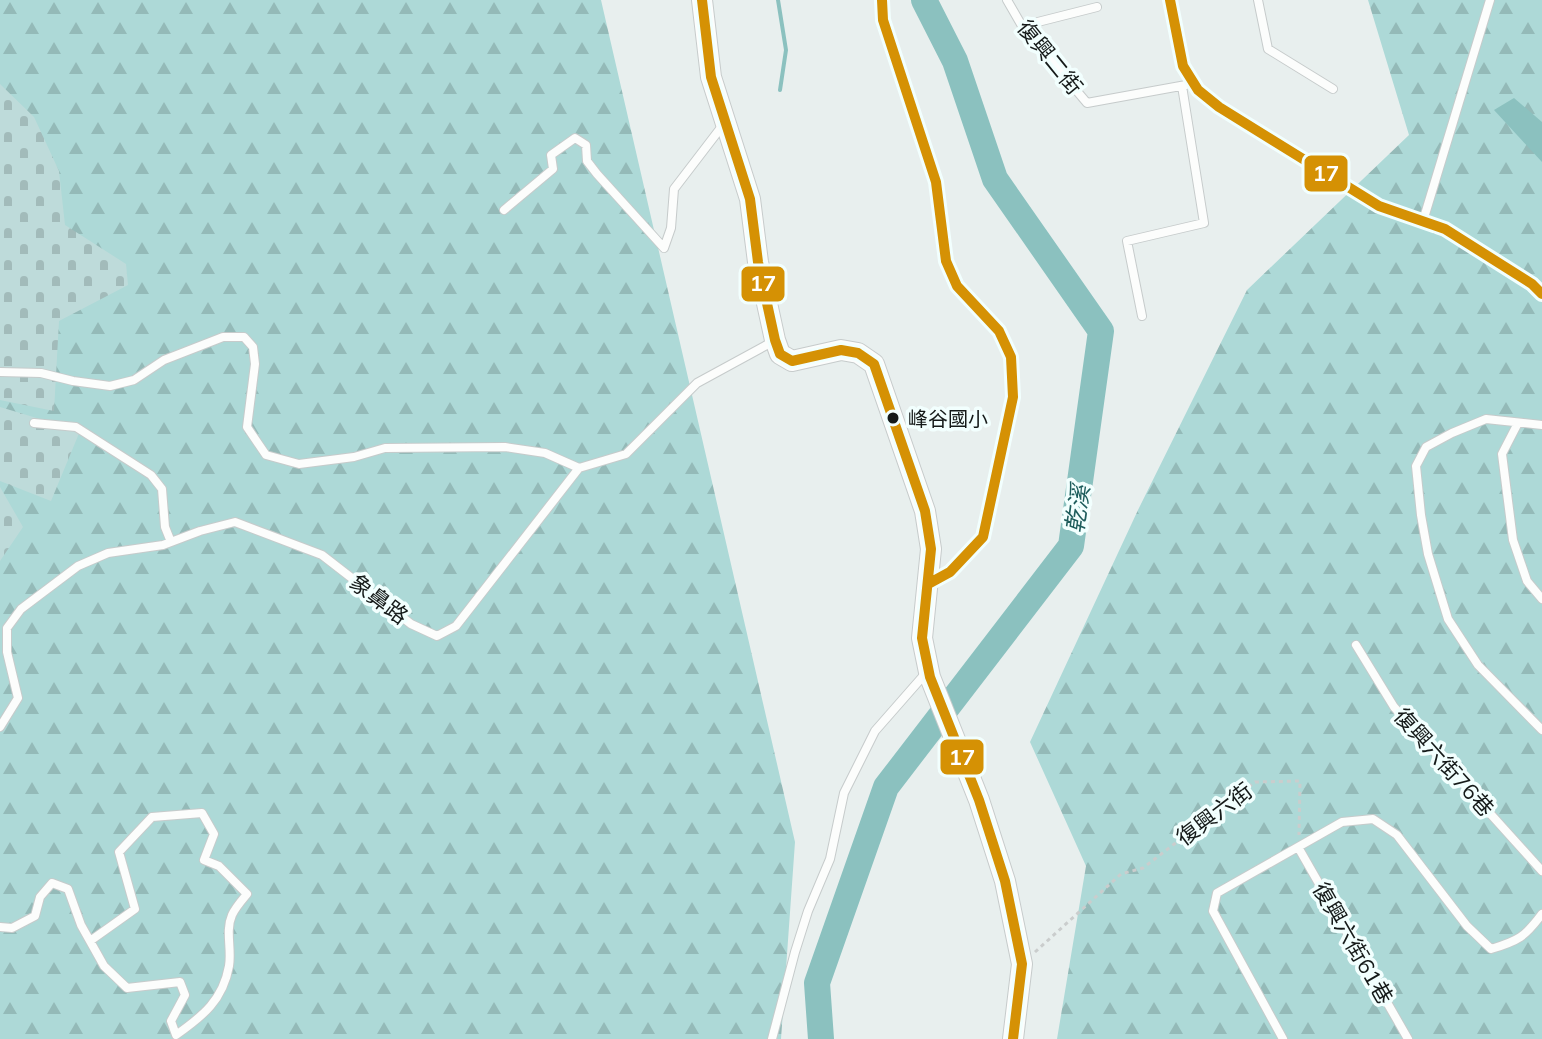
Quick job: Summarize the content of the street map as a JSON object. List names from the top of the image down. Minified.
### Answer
{"streets":{"lane":["復興二街","象鼻路","復興六街76巷","復興六街61巷"],"path":["復興六街"]},"crossings":[["復興六街","復興六街61巷"]],"water":["乾溪"],"places":["峰谷國小"],"lines":["transit line 17"]}
